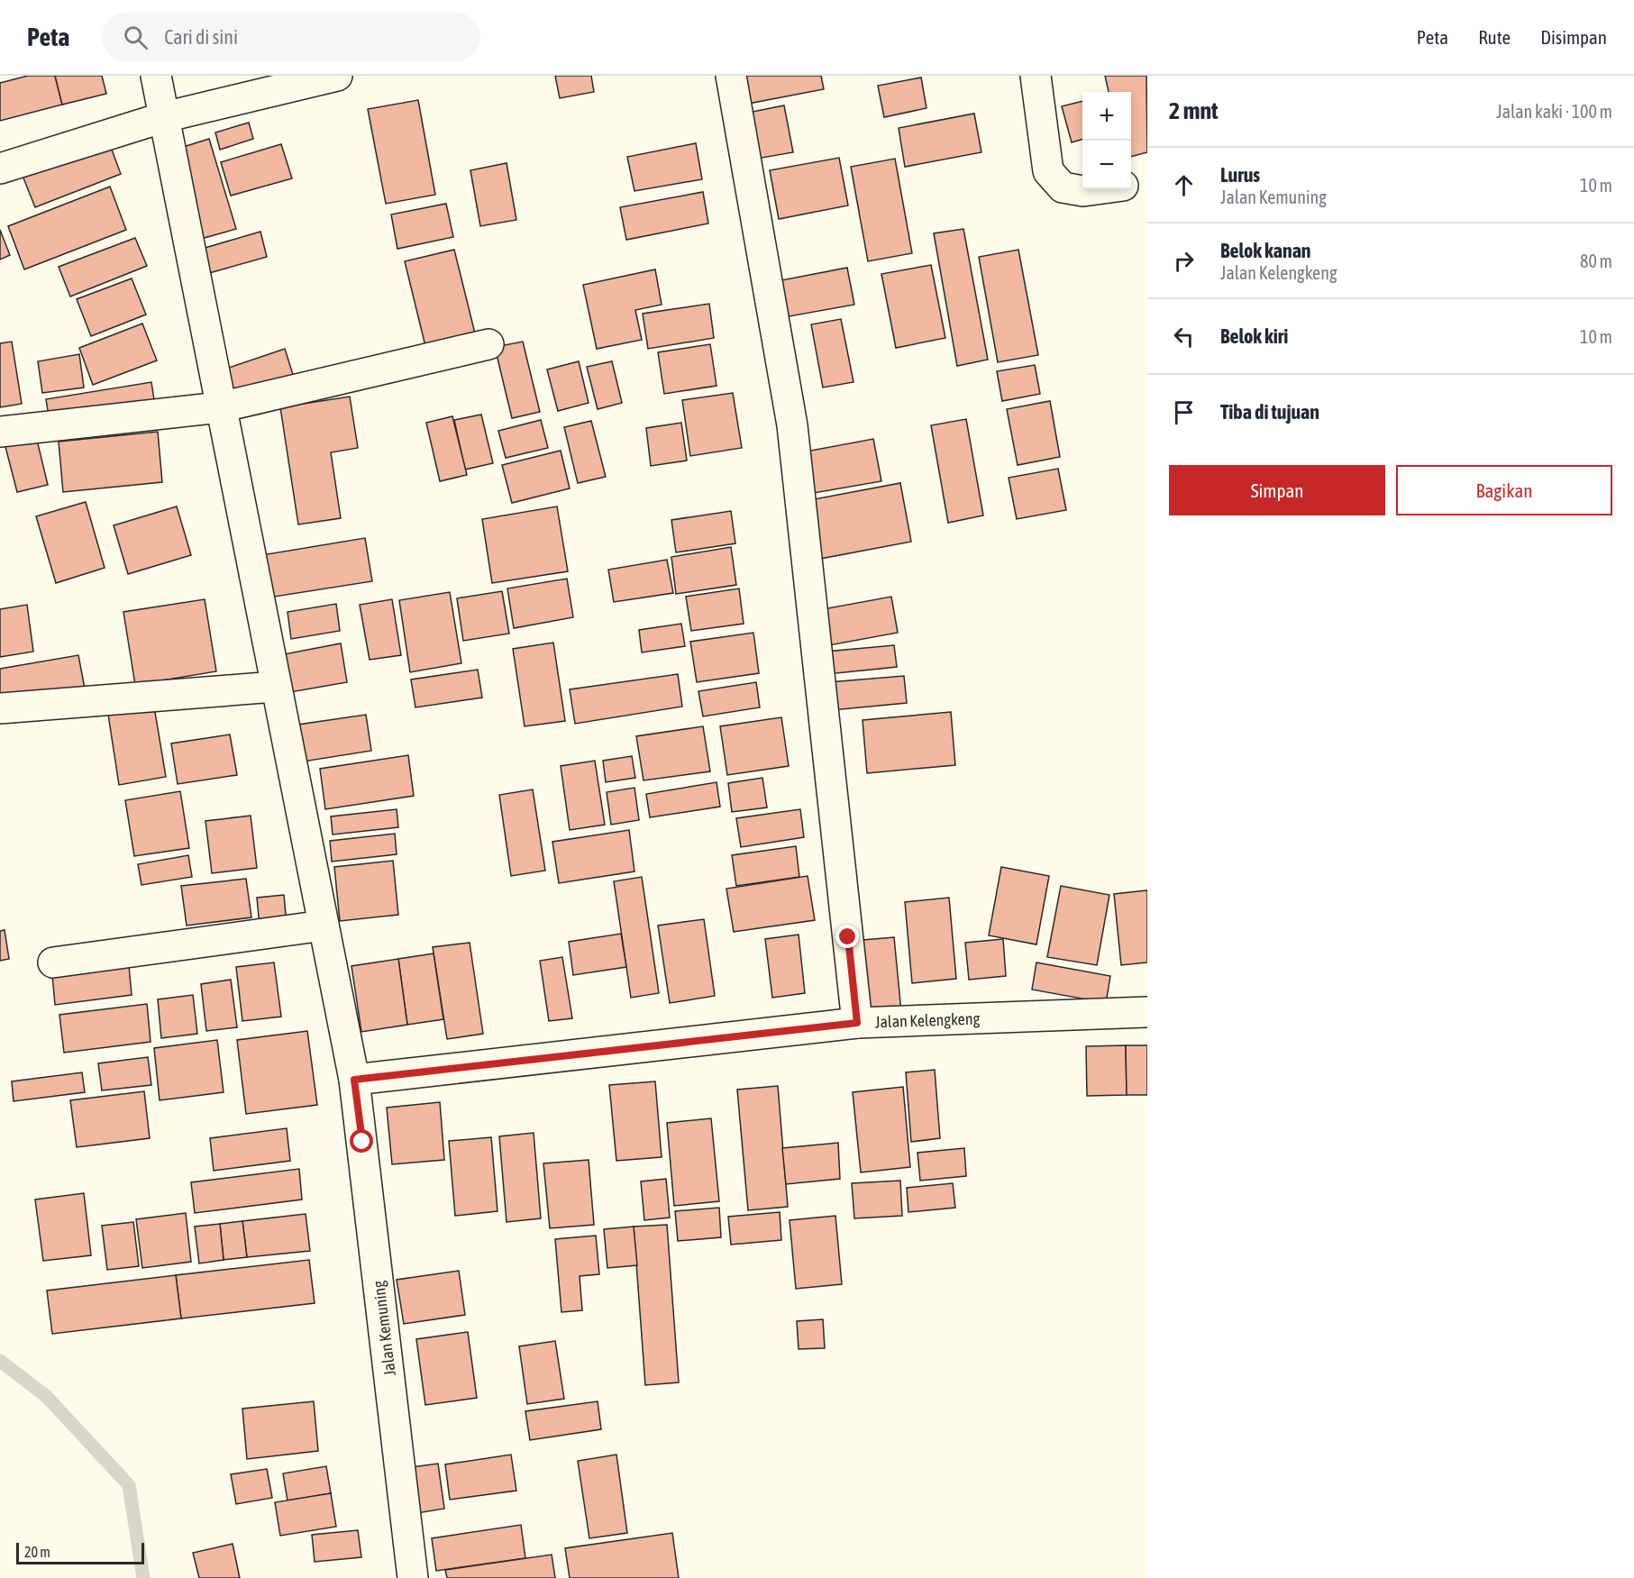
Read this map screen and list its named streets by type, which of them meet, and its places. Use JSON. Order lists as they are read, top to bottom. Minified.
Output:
{"streets":{"street":["Jalan Kelengkeng","Jalan Kemuning"]},"crossings":[["Jalan Kelengkeng","Jalan Kemuning"]],"scale_bar":"20 m","page":{"header":"Peta","search":"Cari di sini","nav":["Peta","Rute","Disimpan"],"heading":["2 mnt","Jalan kaki · 100 m"],"map_buttons":["+","−"],"list":[["Lurus","Jalan Kemuning","10 m"],["Belok kanan","Jalan Kelengkeng","80 m"],["Belok kiri","10 m"],"Tiba di tujuan"],"buttons":["Simpan","Bagikan"],"scale":"20 m"}}
